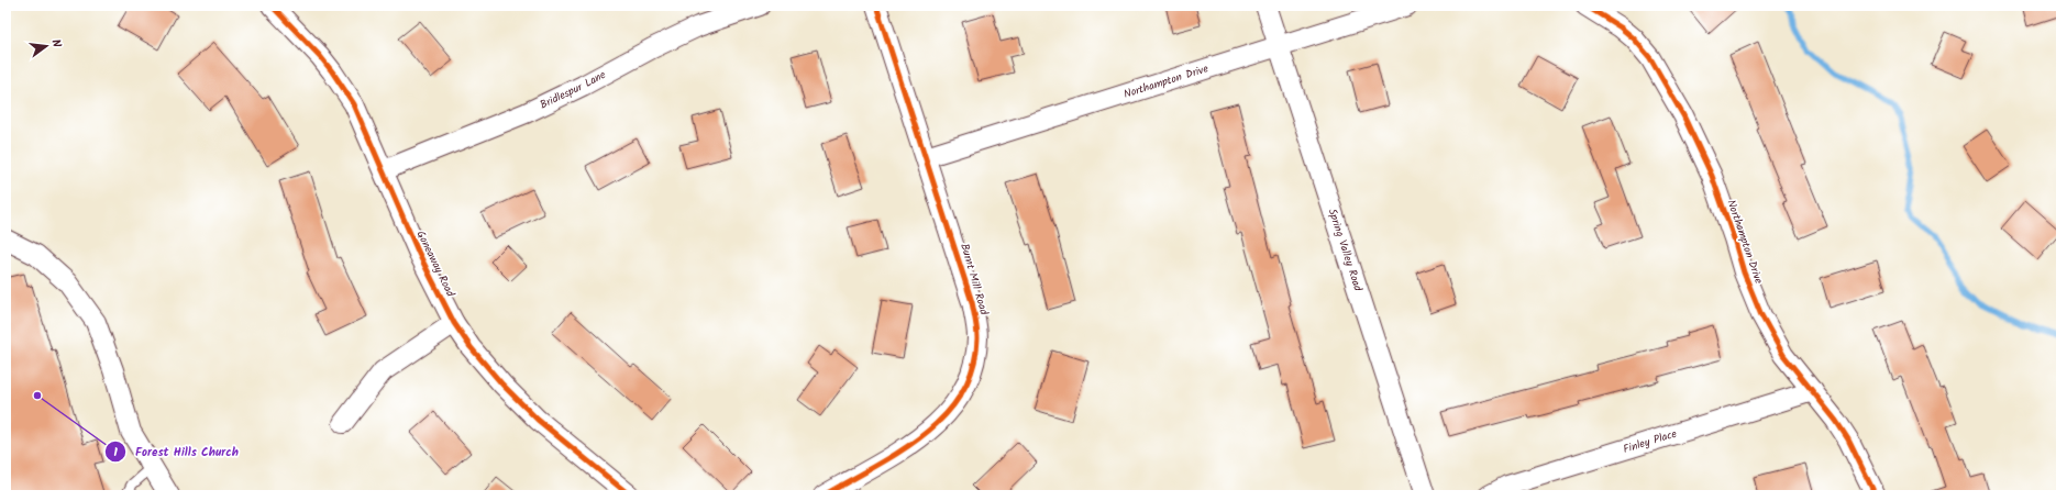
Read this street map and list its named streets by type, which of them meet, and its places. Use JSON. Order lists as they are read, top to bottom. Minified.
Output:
{"streets":{"street":["Northampton Drive","Bridlespur Lane","Spring Valley Road","Goneaway Road","Burnt Mill Road","Finley Place"]},"crossings":[["Northampton Drive","Spring Valley Road"],["Northampton Drive","Burnt Mill Road"],["Northampton Drive","Finley Place"],["Bridlespur Lane","Goneaway Road"]],"places":["Forest Hills Church"],"north":"right"}
